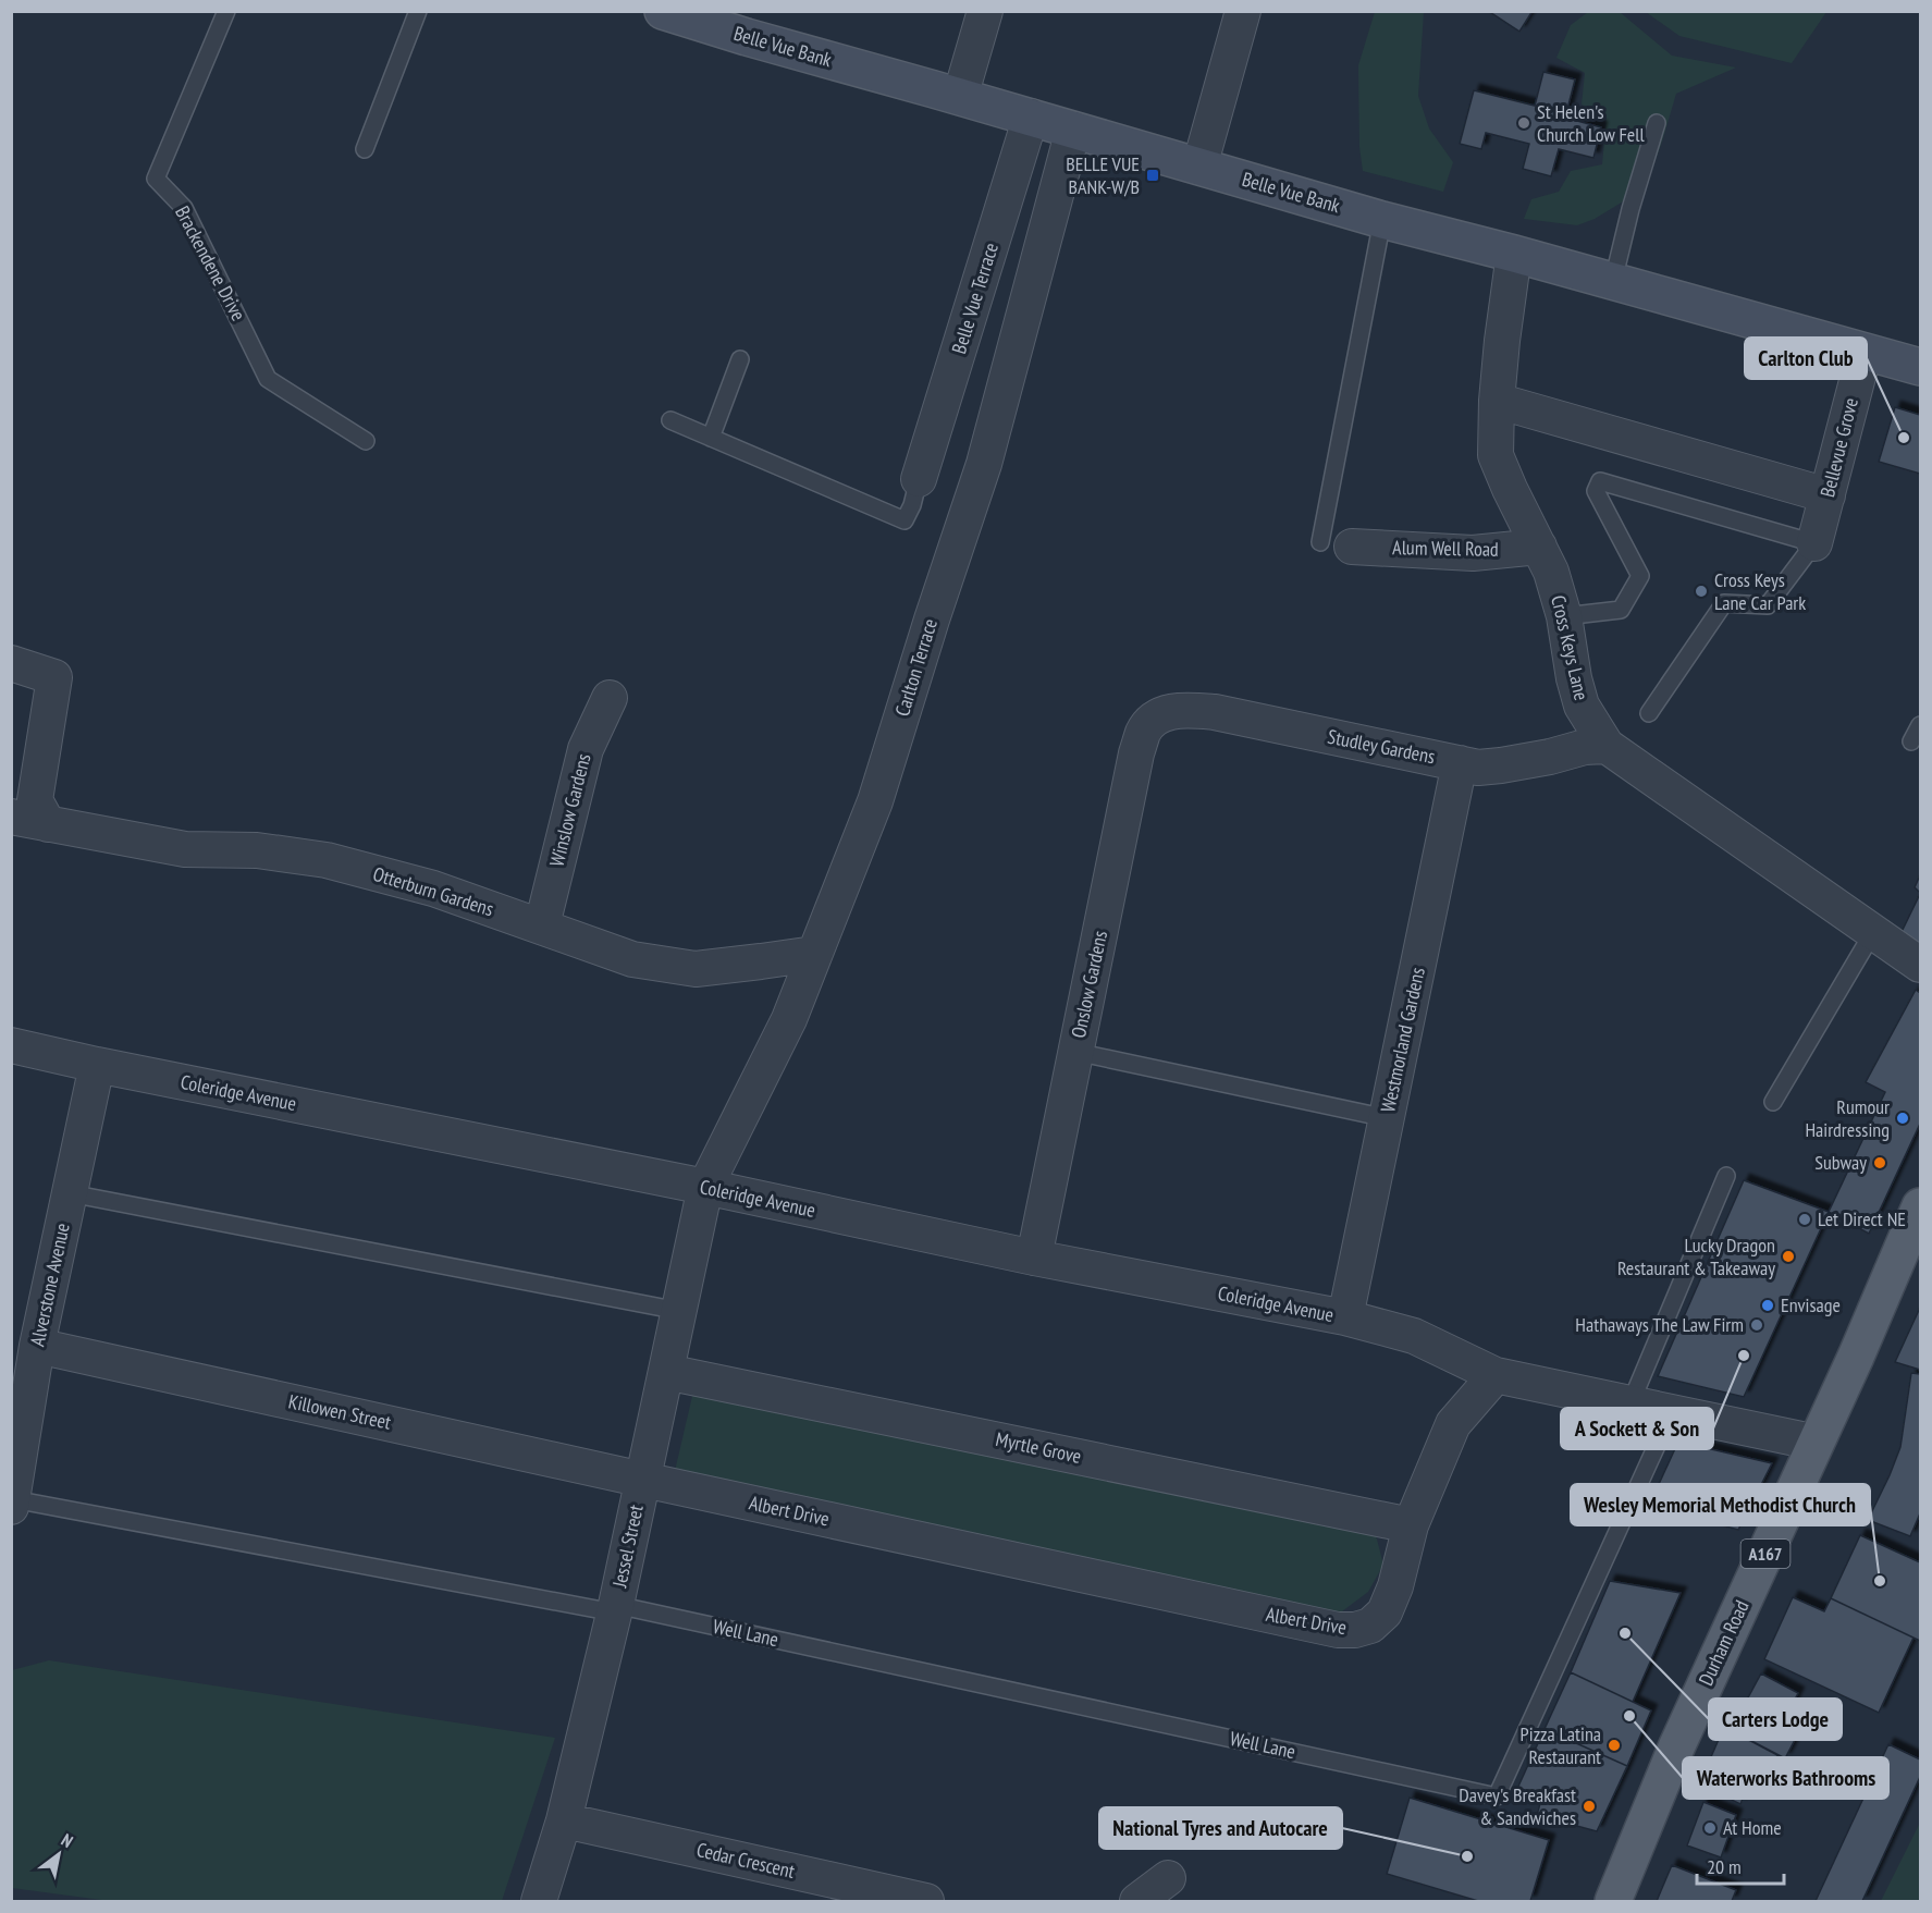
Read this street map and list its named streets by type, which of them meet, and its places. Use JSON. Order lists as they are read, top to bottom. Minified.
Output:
{"streets":{"main road":["A167","Durham Road"],"street":["Belle Vue Bank","Belle Vue Terrace","Bellevue Grove","Alum Well Road","Cross Keys Lane","Carlton Terrace","Studley Gardens","Winslow Gardens","Otterburn Gardens","Onslow Gardens","Westmorland Gardens","Coleridge Avenue","Alverstone Avenue","Killowen Street","Myrtle Grove","Albert Drive","Jessel Street","Cedar Crescent"],"lane":["Brackendene Drive","Well Lane"]},"crossings":[["Belle Vue Bank","Belle Vue Terrace"],["Belle Vue Bank","Bellevue Grove"],["Belle Vue Bank","Cross Keys Lane"],["Belle Vue Bank","Carlton Terrace"],["Alum Well Road","Cross Keys Lane"],["Cross Keys Lane","Studley Gardens"],["Carlton Terrace","Otterburn Gardens"],["Carlton Terrace","Coleridge Avenue"],["Carlton Terrace","Jessel Street"],["Studley Gardens","Onslow Gardens"],["Studley Gardens","Westmorland Gardens"],["Winslow Gardens","Otterburn Gardens"],["Onslow Gardens","Coleridge Avenue"],["Westmorland Gardens","Coleridge Avenue"],["Coleridge Avenue","Alverstone Avenue"],["Coleridge Avenue","Albert Drive"],["Coleridge Avenue","Jessel Street"],["Alverstone Avenue","Killowen Street"],["Killowen Street","Albert Drive"],["Killowen Street","Jessel Street"],["Myrtle Grove","Albert Drive"],["Myrtle Grove","Jessel Street"],["Albert Drive","Jessel Street"],["Jessel Street","Well Lane"],["Jessel Street","Cedar Crescent"]],"places":{"other":["St Helen's Church Low Fell","Carlton Club","Cross Keys Lane Car Park","Rumour Hairdressing","Subway","Let Direct NE","Lucky Dragon Restaurant & Takeaway","Envisage","Hathaways The Law Firm","A Sockett & Son","Wesley Memorial Methodist Church","Carters Lodge","Waterworks Bathrooms","Pizza Latina Restaurant","Davey's Breakfast & Sandwiches","At Home","National Tyres and Autocare"],"transit":["BELLE VUE BANK-W/B"]},"scale_bar":"20 m","north":"top right"}
